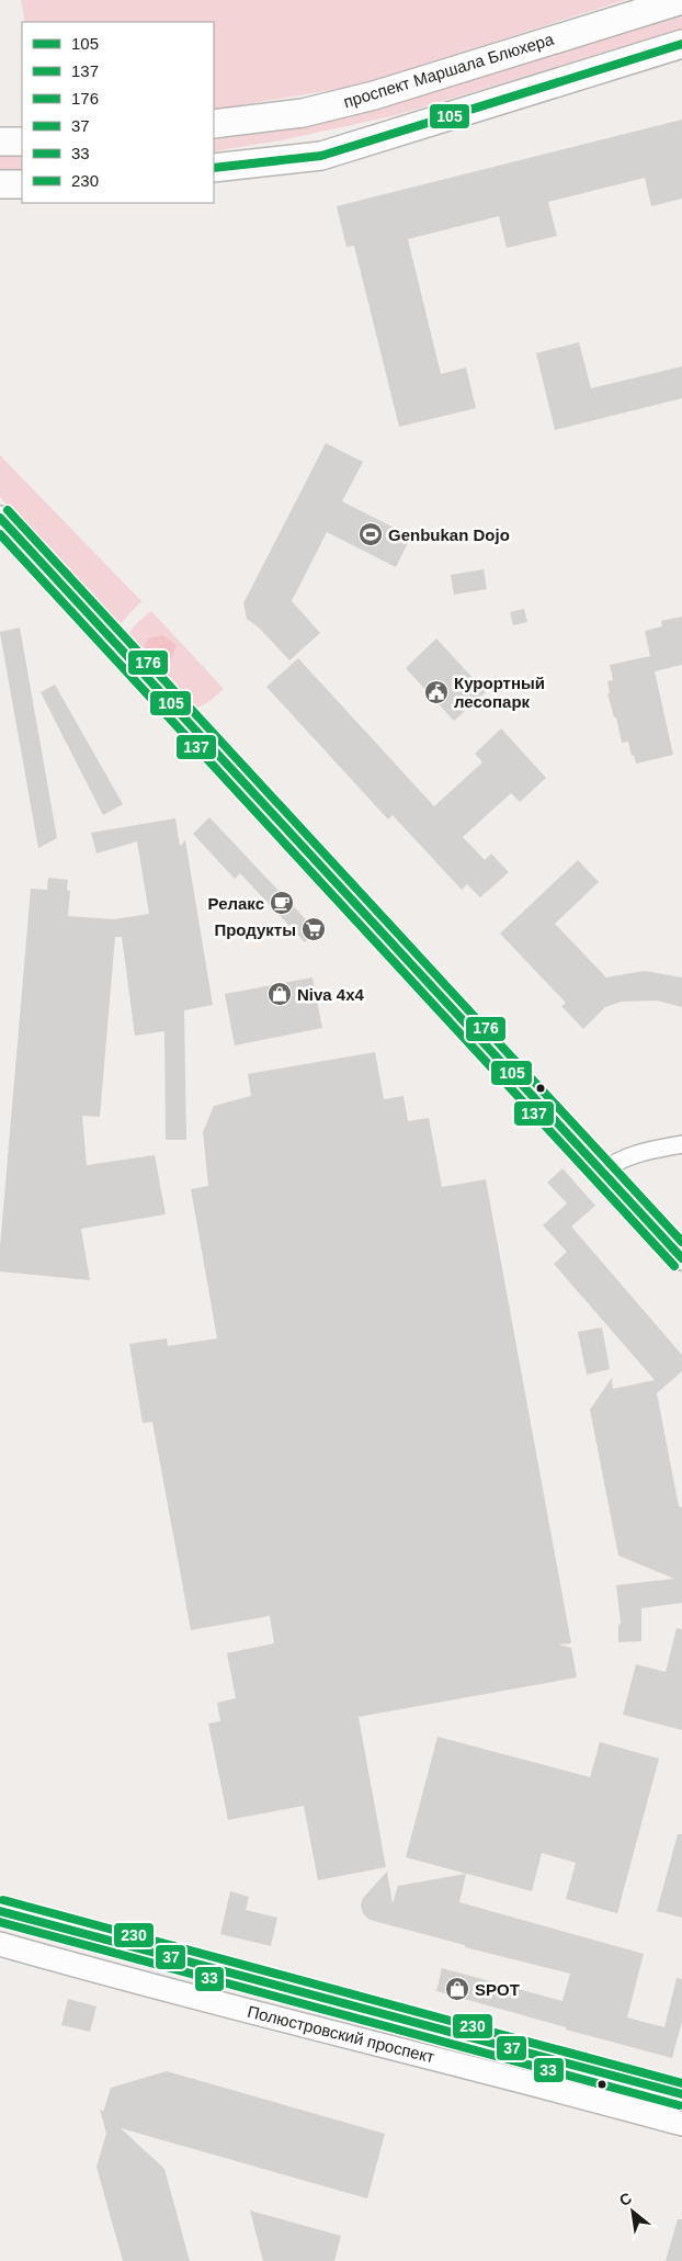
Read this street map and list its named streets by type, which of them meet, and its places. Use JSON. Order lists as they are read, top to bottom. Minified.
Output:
{"streets":{"main road":["проспект Маршала Блюхера","Полюстровский проспект"]},"places":{"sports":["Genbukan Dojo"],"public building":["Курортный лесопарк"],"cafe":["Релакс"],"supermarket":["Продукты"],"shop":["Niva 4x4","SPOT"]},"lines":["transit line 105","transit line 176","transit line 137","transit line 230","transit line 37","transit line 33"],"legend":["105","137","176","37","33","230"],"north":"top left"}
